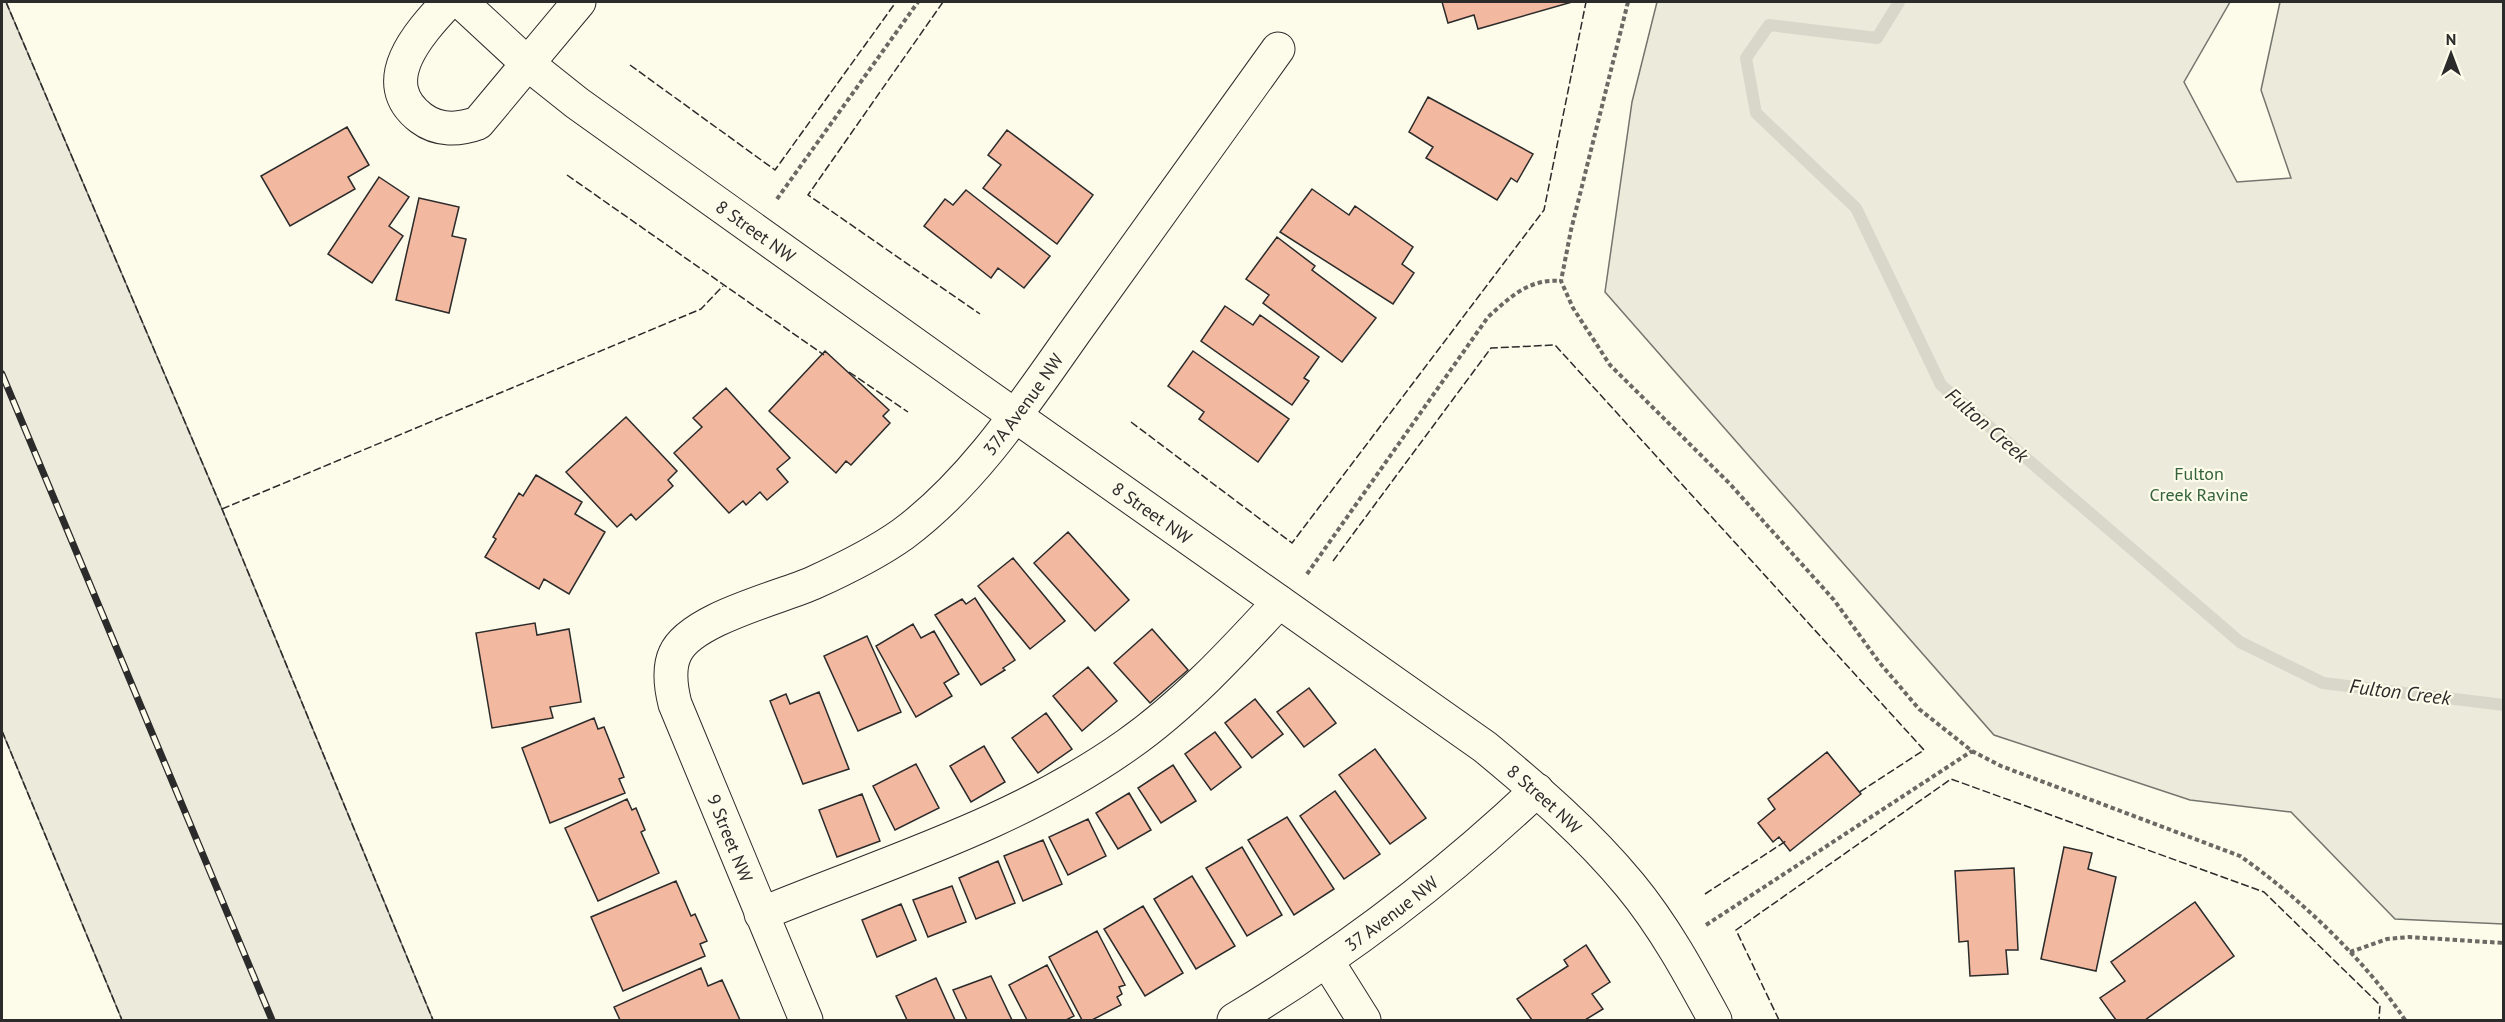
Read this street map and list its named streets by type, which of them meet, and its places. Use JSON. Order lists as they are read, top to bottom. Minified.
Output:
{"streets":{"street":["8 Street NW","37A Avenue NW","9 Street NW","37 Avenue NW"]},"crossings":[["8 Street NW","37A Avenue NW"],["8 Street NW","37 Avenue NW"],["37A Avenue NW","9 Street NW"]],"water":["Fulton Creek"],"parks":["Fulton Creek Ravine"],"north":"top"}
